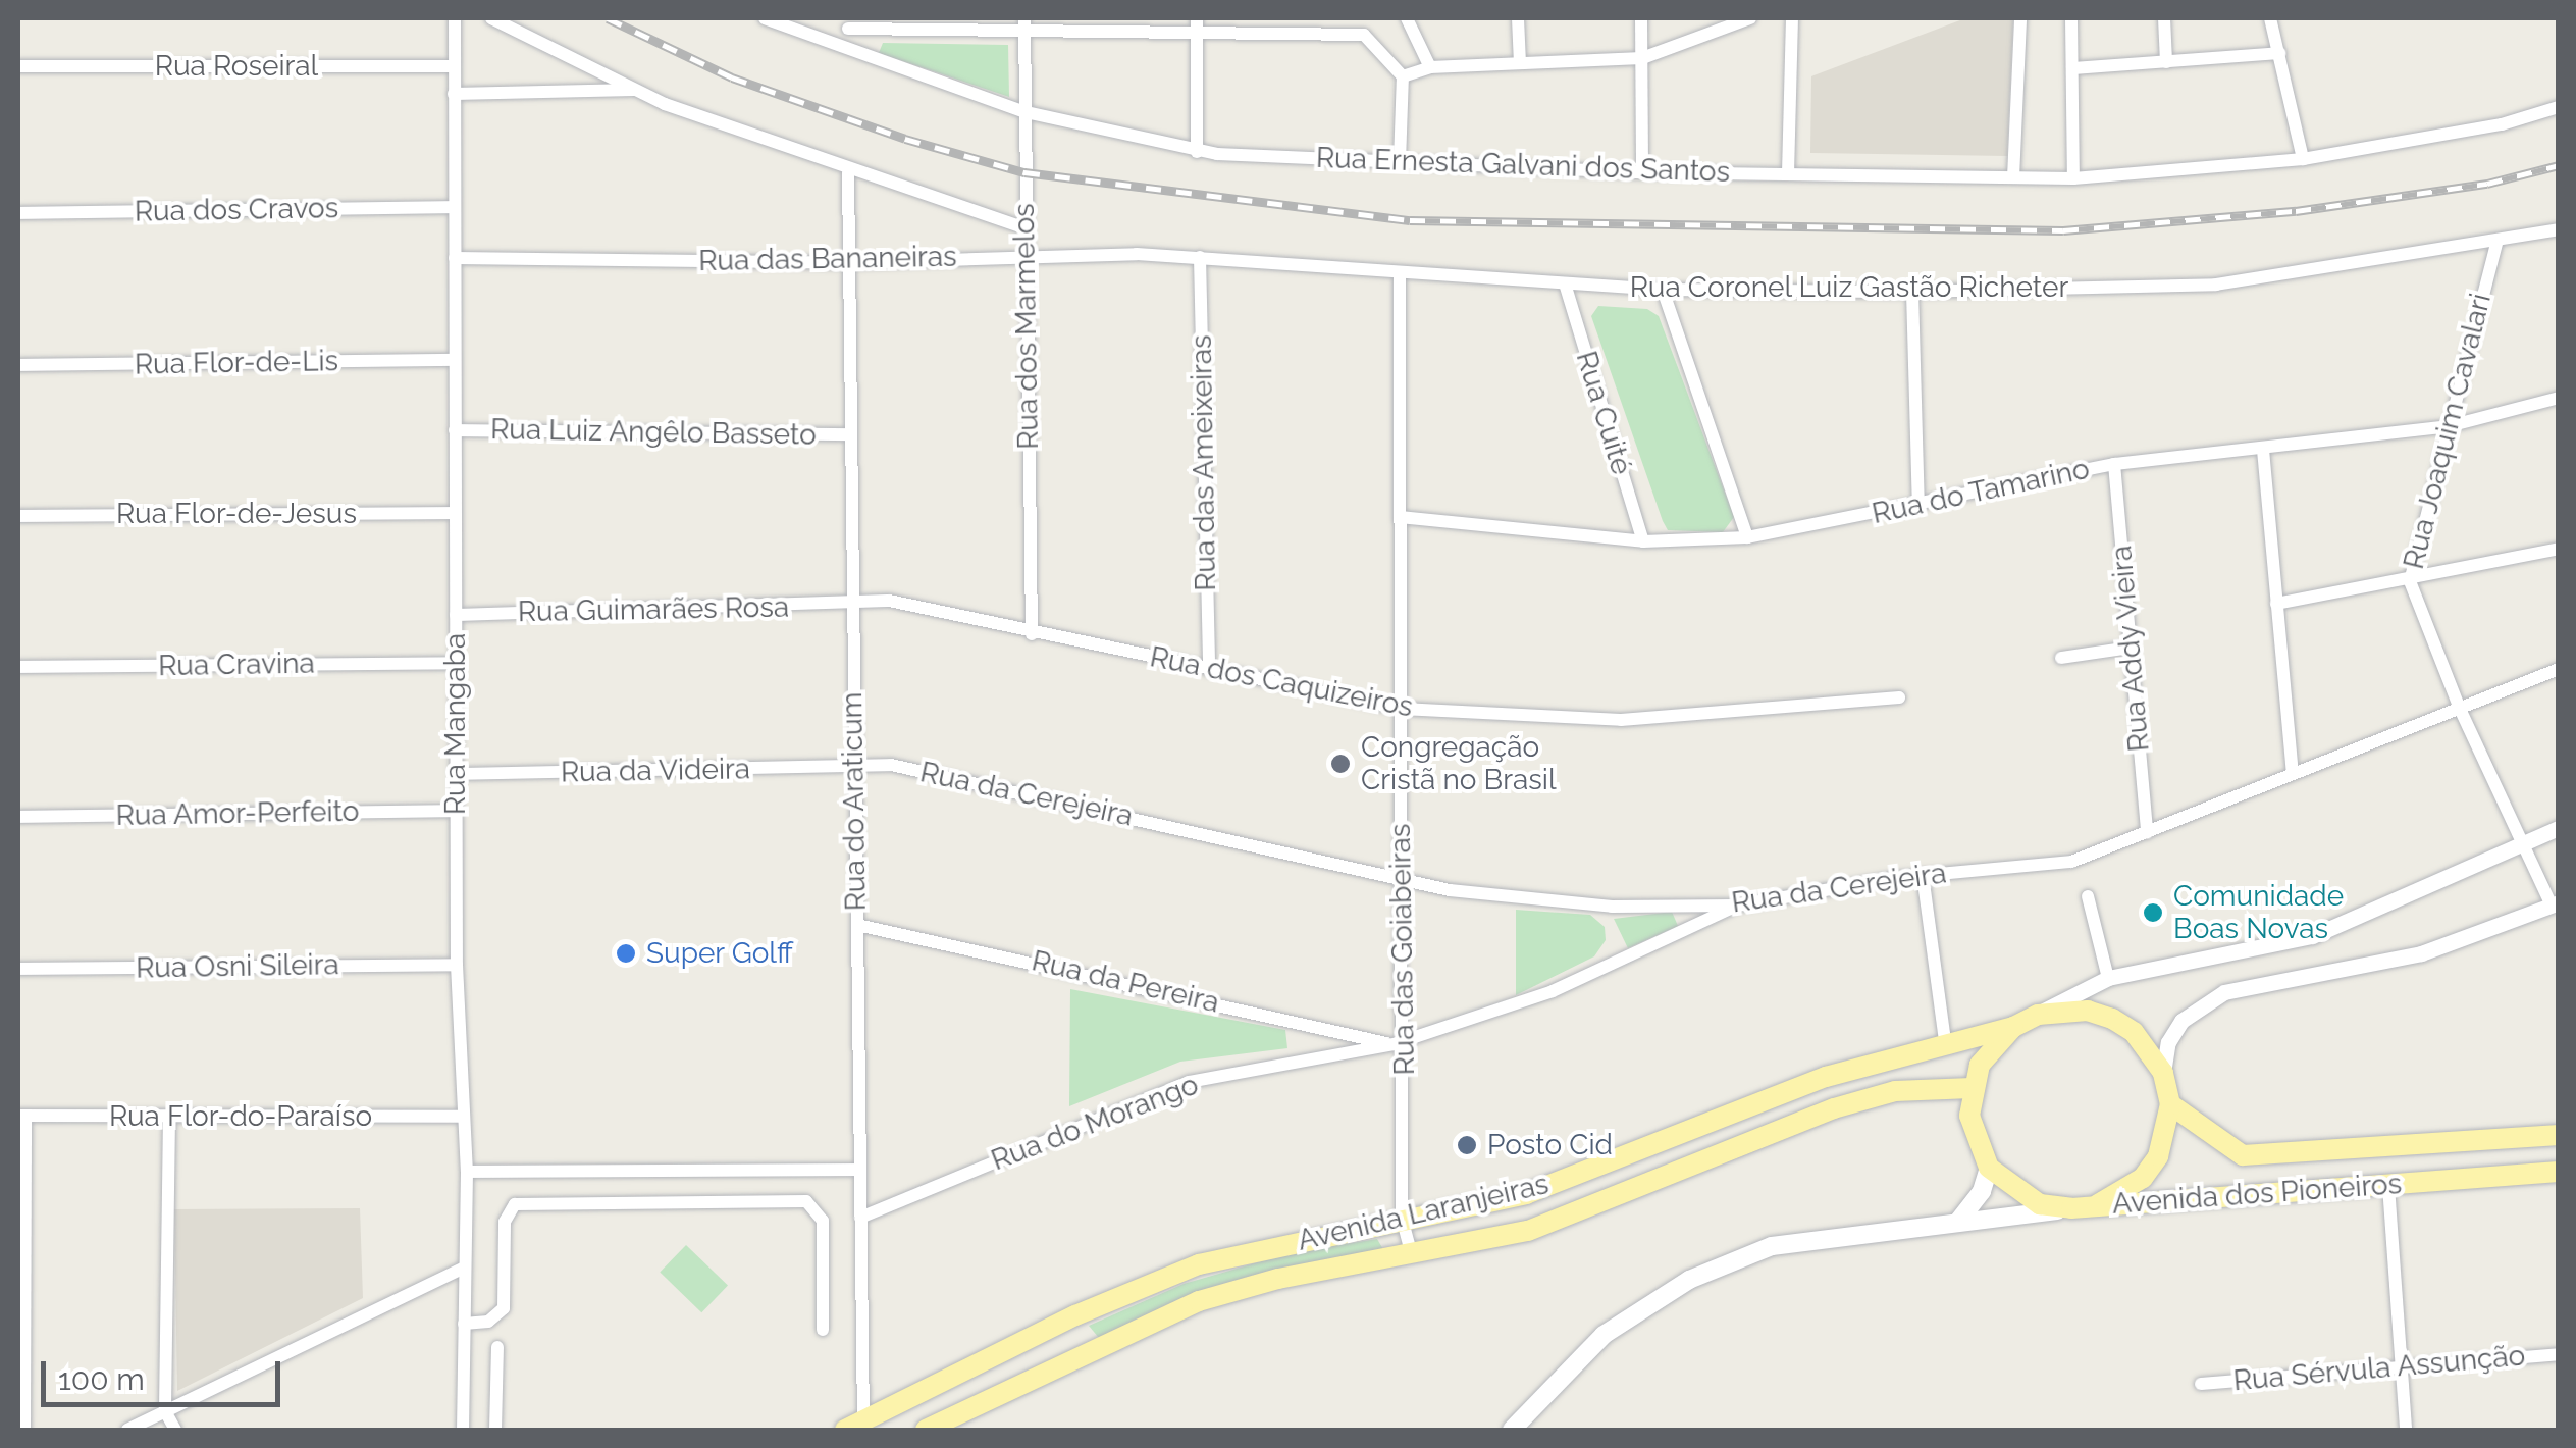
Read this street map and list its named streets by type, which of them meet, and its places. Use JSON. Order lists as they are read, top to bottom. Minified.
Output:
{"streets":{"main road":["Avenida dos Pioneiros","Avenida Laranjeiras"],"street":["Rua Roseiral","Rua Ernesta Galvani dos Santos","Rua dos Cravos","Rua das Bananeiras","Rua Coronel Luiz Gastão Richeter","Rua dos Marmelos","Rua Flor-de-Lis","Rua Cuité","Rua Joaquim Cavalari","Rua Luiz Angêlo Basseto","Rua das Ameixeiras","Rua do Tamarino","Rua Flor-de-Jesus","Rua Guimarães Rosa","Rua Addy Vieira","Rua Cravina","Rua dos Caquizeiros","Rua Mangaba","Rua da Videira","Rua da Cerejeira","Rua do Araticum","Rua Amor-Perfeito","Rua das Goiabeiras","Rua Osni Sileira","Rua da Pereira","Rua Flor-do-Paraíso","Rua do Morango","Rua Sérvula Assunção"]},"crossings":[["Rua Roseiral","Rua Mangaba"],["Rua Ernesta Galvani dos Santos","Rua dos Marmelos"],["Rua dos Cravos","Rua Mangaba"],["Rua das Bananeiras","Rua Coronel Luiz Gastão Richeter"],["Rua das Bananeiras","Rua dos Marmelos"],["Rua das Bananeiras","Rua das Ameixeiras"],["Rua das Bananeiras","Rua Mangaba"],["Rua das Bananeiras","Rua do Araticum"],["Rua Coronel Luiz Gastão Richeter","Rua Cuité"],["Rua Coronel Luiz Gastão Richeter","Rua Joaquim Cavalari"],["Rua Coronel Luiz Gastão Richeter","Rua das Ameixeiras"],["Rua Coronel Luiz Gastão Richeter","Rua das Goiabeiras"],["Rua dos Marmelos","Rua dos Caquizeiros"],["Rua Flor-de-Lis","Rua Mangaba"],["Rua Cuité","Rua do Tamarino"],["Rua Joaquim Cavalari","Rua do Tamarino"],["Rua Joaquim Cavalari","Rua da Cerejeira"],["Rua Luiz Angêlo Basseto","Rua Mangaba"],["Rua Luiz Angêlo Basseto","Rua do Araticum"],["Rua das Ameixeiras","Rua dos Caquizeiros"],["Rua do Tamarino","Rua Addy Vieira"],["Rua do Tamarino","Rua das Goiabeiras"],["Rua Flor-de-Jesus","Rua Mangaba"],["Rua Guimarães Rosa","Rua dos Caquizeiros"],["Rua Guimarães Rosa","Rua Mangaba"],["Rua Guimarães Rosa","Rua do Araticum"],["Rua Addy Vieira","Rua da Cerejeira"],["Rua Cravina","Rua Mangaba"],["Rua dos Caquizeiros","Rua do Araticum"],["Rua dos Caquizeiros","Rua das Goiabeiras"],["Rua Mangaba","Rua da Videira"],["Rua Mangaba","Rua Amor-Perfeito"],["Rua Mangaba","Rua Osni Sileira"],["Rua Mangaba","Rua Flor-do-Paraíso"],["Rua da Videira","Rua da Cerejeira"],["Rua da Videira","Rua do Araticum"],["Rua da Cerejeira","Rua do Araticum"],["Rua da Cerejeira","Rua das Goiabeiras"],["Rua da Cerejeira","Rua do Morango"],["Rua do Araticum","Rua da Pereira"],["Rua do Araticum","Rua do Morango"],["Rua do Araticum","Avenida Laranjeiras"],["Rua das Goiabeiras","Rua da Pereira"],["Rua das Goiabeiras","Rua do Morango"],["Rua das Goiabeiras","Avenida Laranjeiras"],["Rua da Pereira","Rua do Morango"],["Avenida dos Pioneiros","Avenida Laranjeiras"]],"places":["Congregação Cristã no Brasil","Comunidade Boas Novas","Super Golff","Posto Cid"],"scale_bar":"100 m"}
